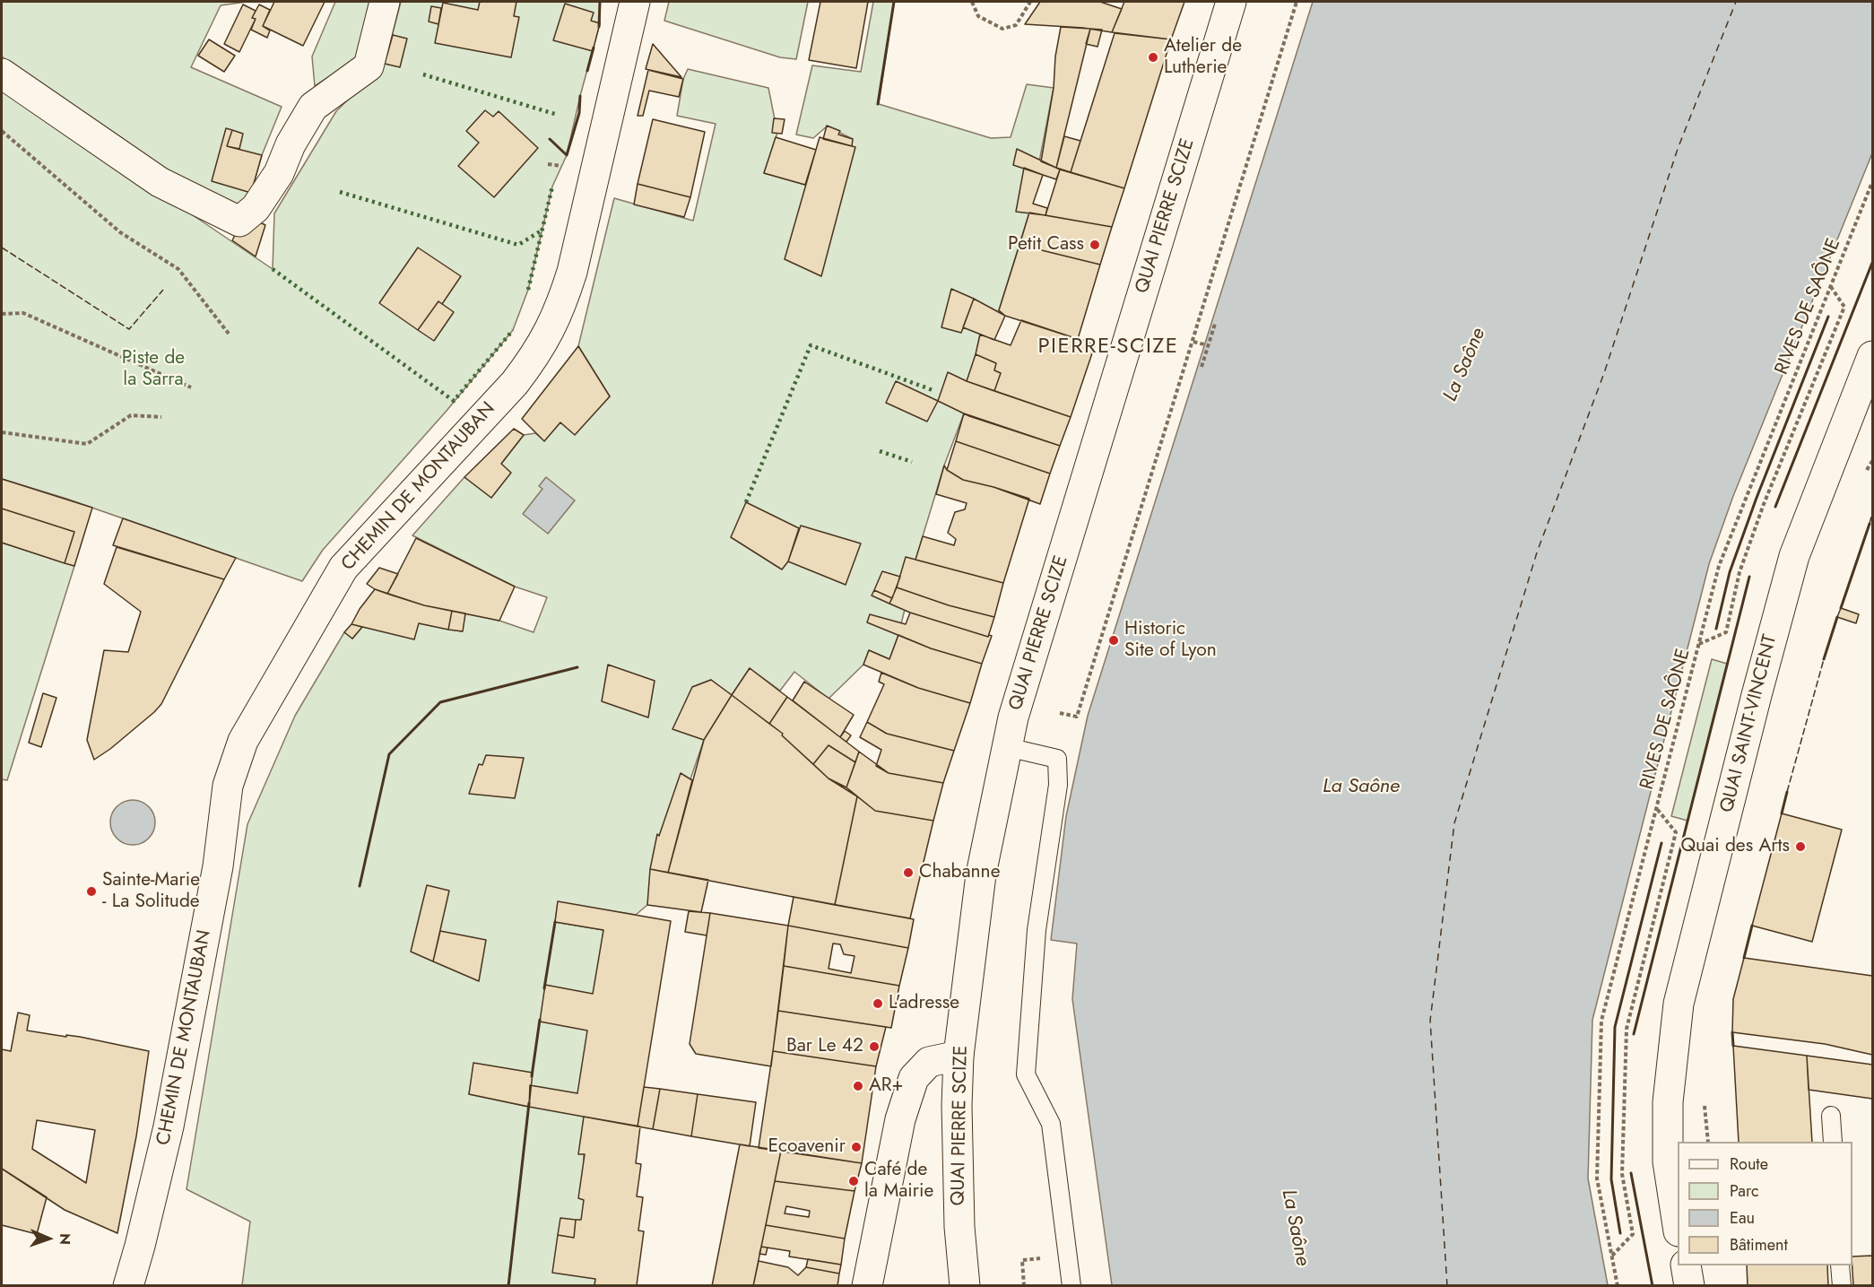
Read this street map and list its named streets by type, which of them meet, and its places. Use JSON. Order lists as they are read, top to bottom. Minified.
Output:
{"streets":{"main road":["QUAI PIERRE SCIZE","CHEMIN DE MONTAUBAN","QUAI SAINT-VINCENT"],"path":["RIVES DE SAÔNE"]},"districts":["PIERRE-SCIZE"],"water":["La Saône"],"parks":["Piste de la Sarra"],"places":["Atelier de Lutherie","Petit Cass","Historic Site of Lyon","Quai des Arts","Chabanne","Sainte-Marie - La Solitude","L'adresse","Bar Le 42","AR+","Ecoavenir","Café de la Mairie"],"legend":["Route","Parc","Eau","Bâtiment"],"north":"right"}
